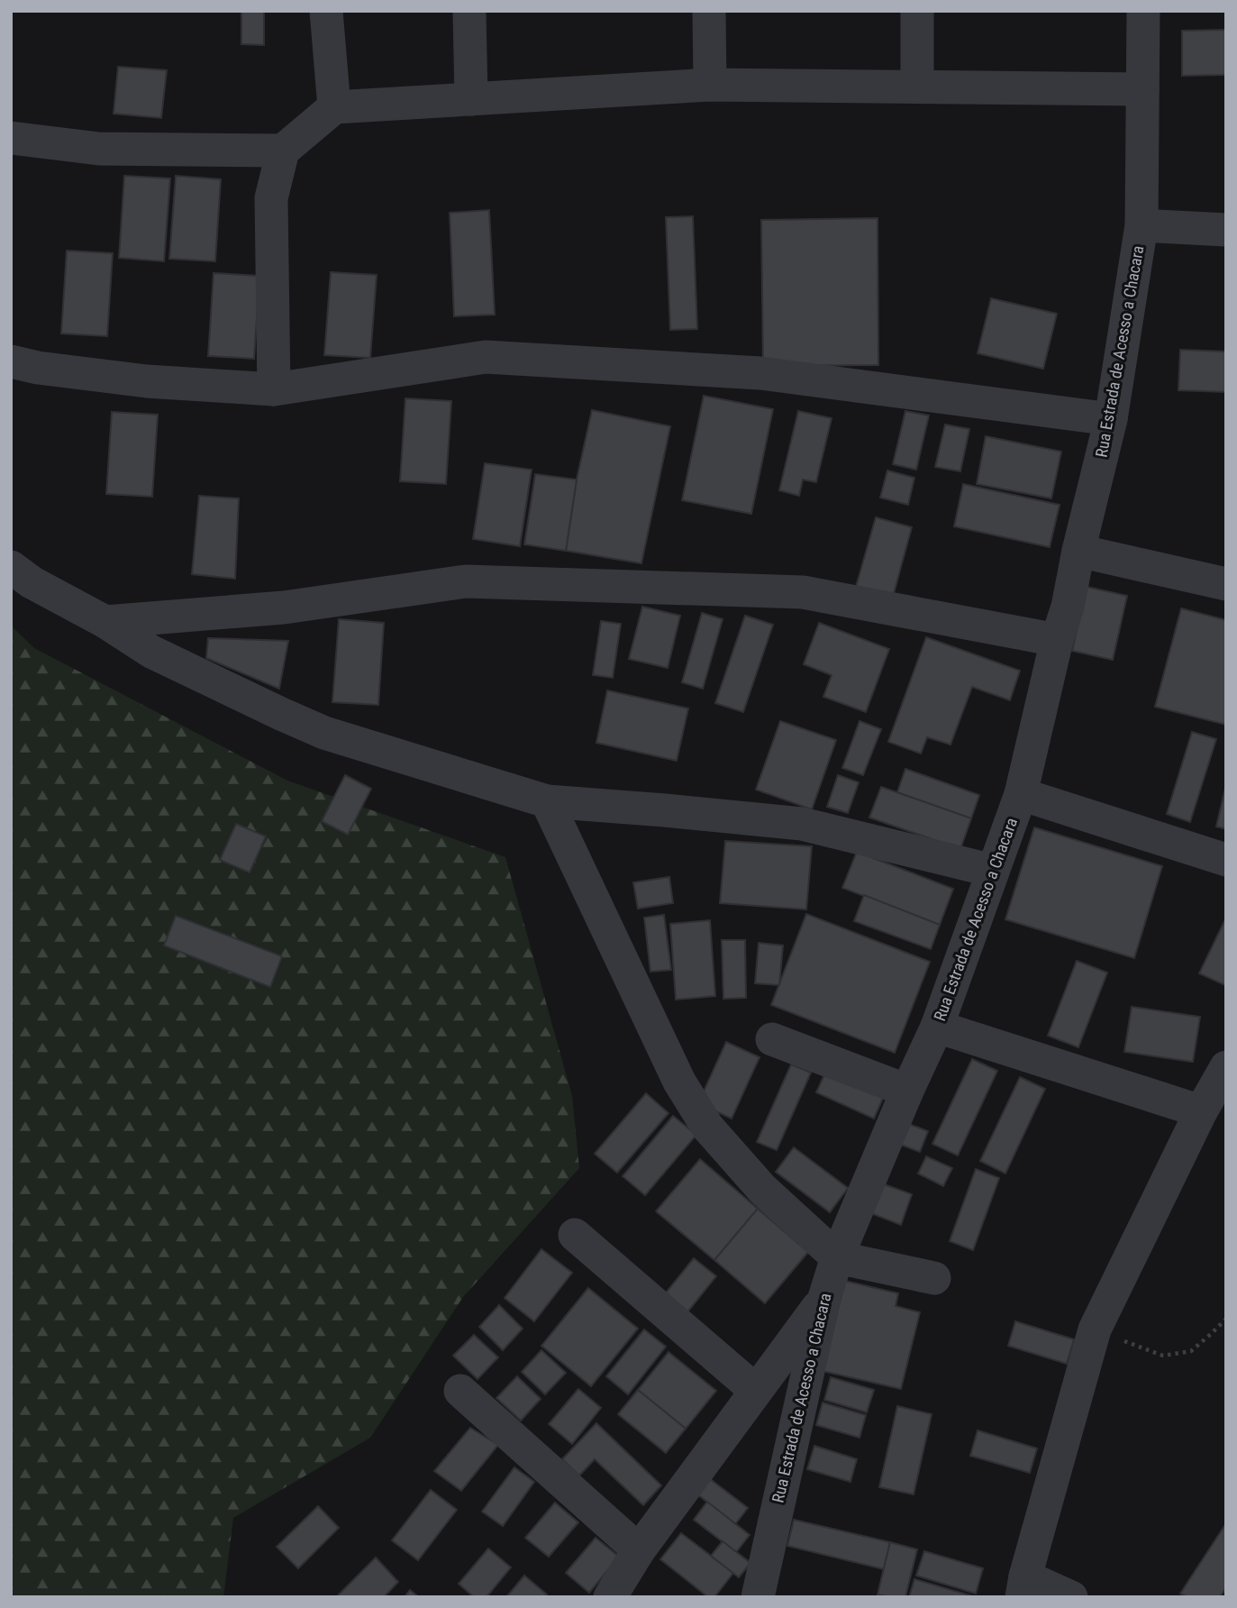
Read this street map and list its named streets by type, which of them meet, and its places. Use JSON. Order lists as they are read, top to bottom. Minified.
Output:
{"streets":{"street":["Rua Estrada de Acesso a Chacara"]}}
